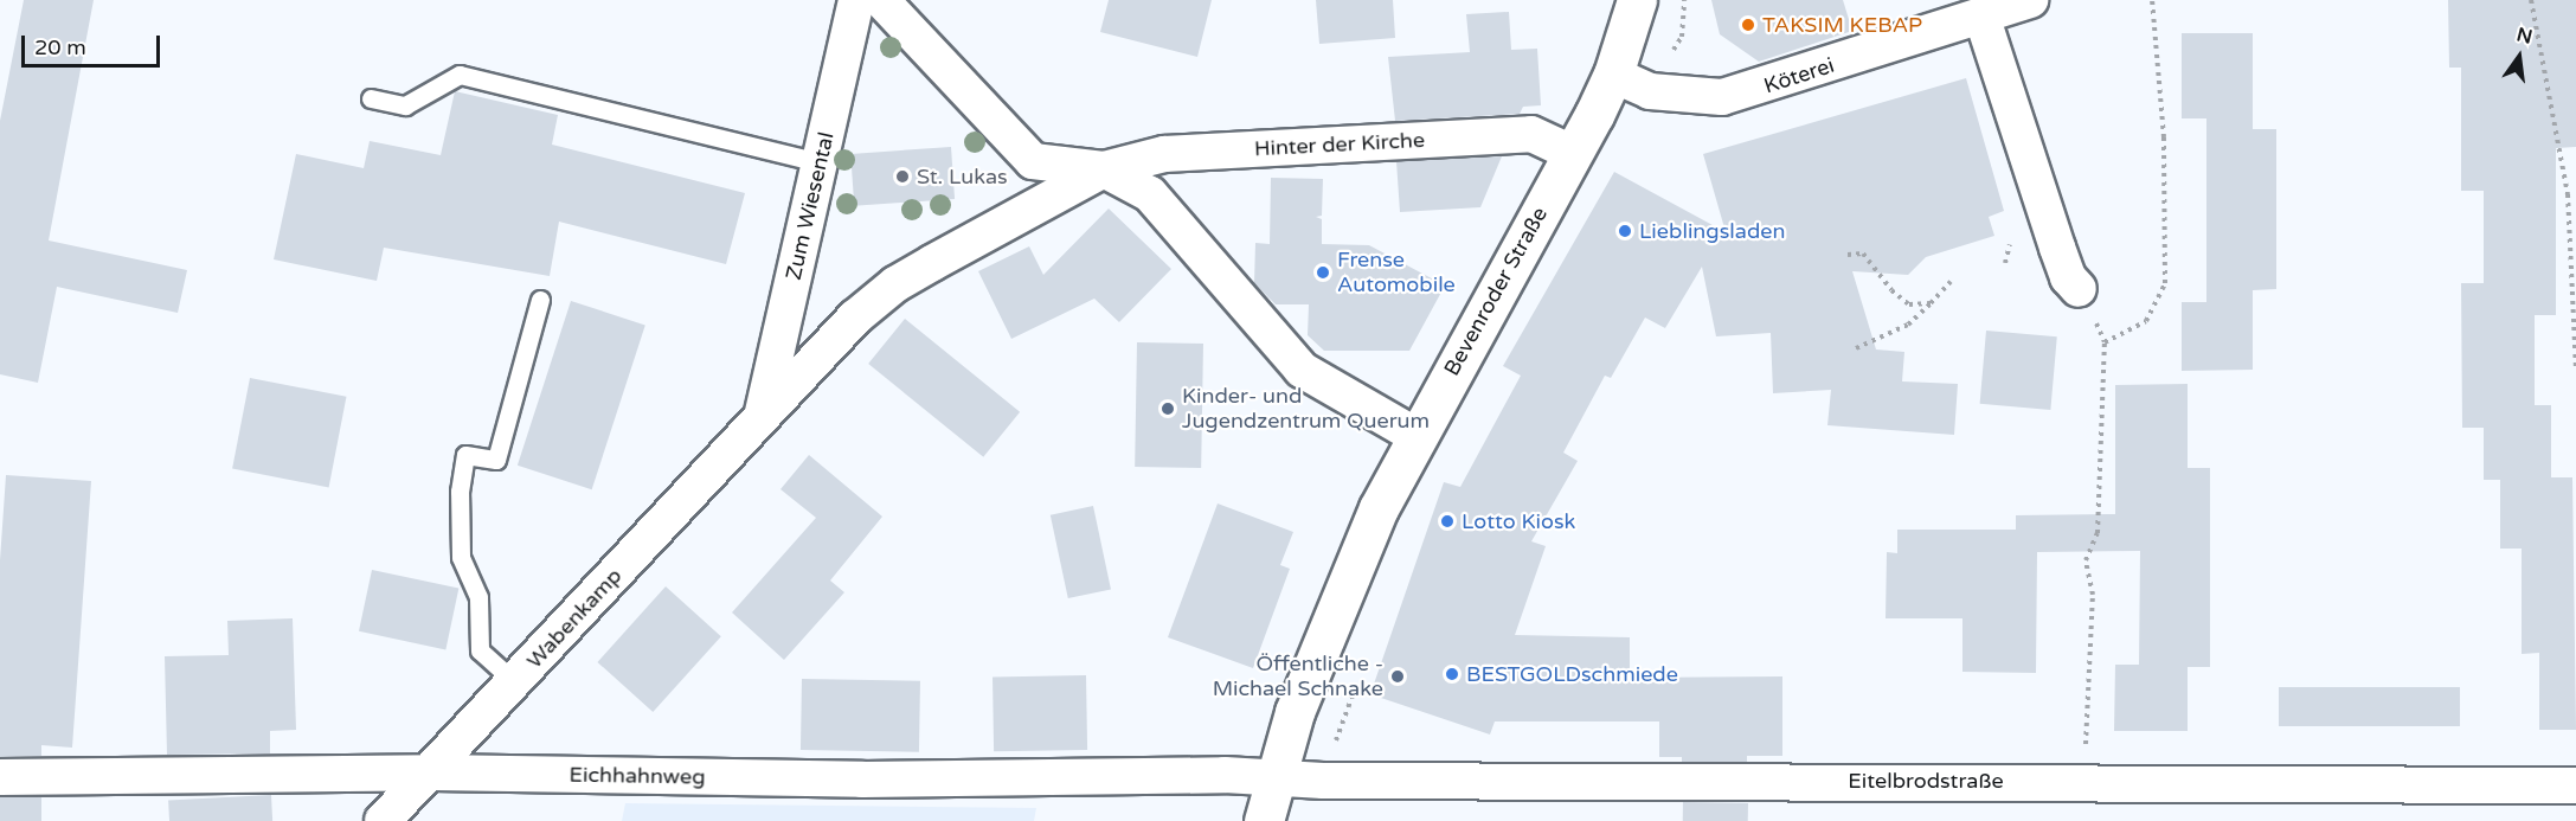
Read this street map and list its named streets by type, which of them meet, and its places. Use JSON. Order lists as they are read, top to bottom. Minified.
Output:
{"streets":{"main road":["Bevenroder Straße"],"street":["Köterei","Hinter der Kirche","Zum Wiesental","Wabenkamp","Eichhahnweg","Eitelbrodstraße"]},"crossings":[["Köterei","Bevenroder Straße"],["Hinter der Kirche","Zum Wiesental"],["Hinter der Kirche","Bevenroder Straße"],["Hinter der Kirche","Wabenkamp"],["Zum Wiesental","Wabenkamp"],["Bevenroder Straße","Eichhahnweg"],["Bevenroder Straße","Eitelbrodstraße"],["Wabenkamp","Eichhahnweg"],["Eichhahnweg","Eitelbrodstraße"]],"places":["TAKSIM KEBAP","St. Lukas","Lieblingsladen","Frense Automobile","Kinder- und Jugendzentrum Querum","Lotto Kiosk","BESTGOLDschmiede","Öffentliche - Michael Schnake"],"scale_bar":"20 m","north":"top"}
